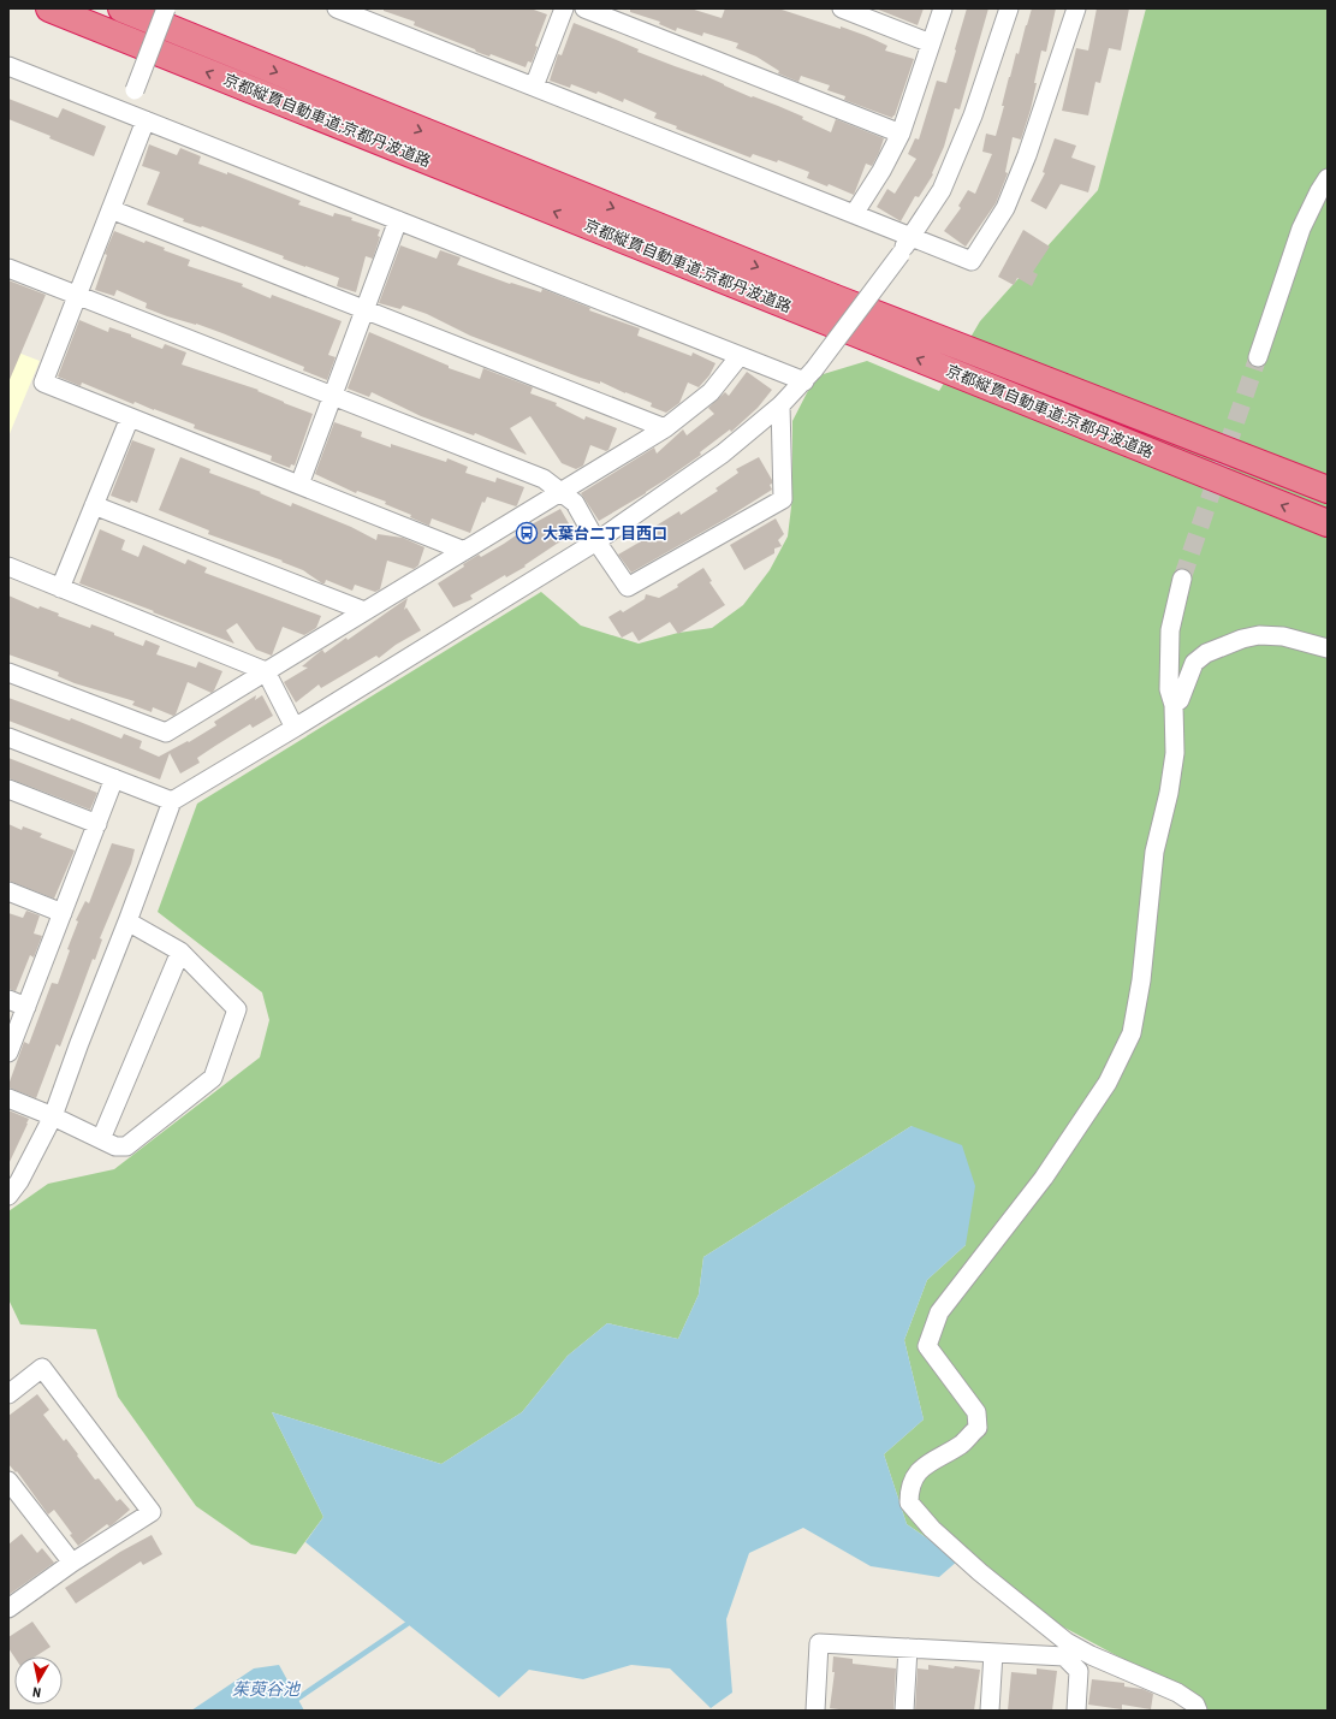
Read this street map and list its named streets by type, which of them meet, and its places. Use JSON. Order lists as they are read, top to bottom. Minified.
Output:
{"streets":{"highway":["京都縦貫自動車道;京都丹波道路"]},"water":["茱萸谷池"],"places":{"bus stop":["大葉台二丁目西口"]},"north":"bottom"}
